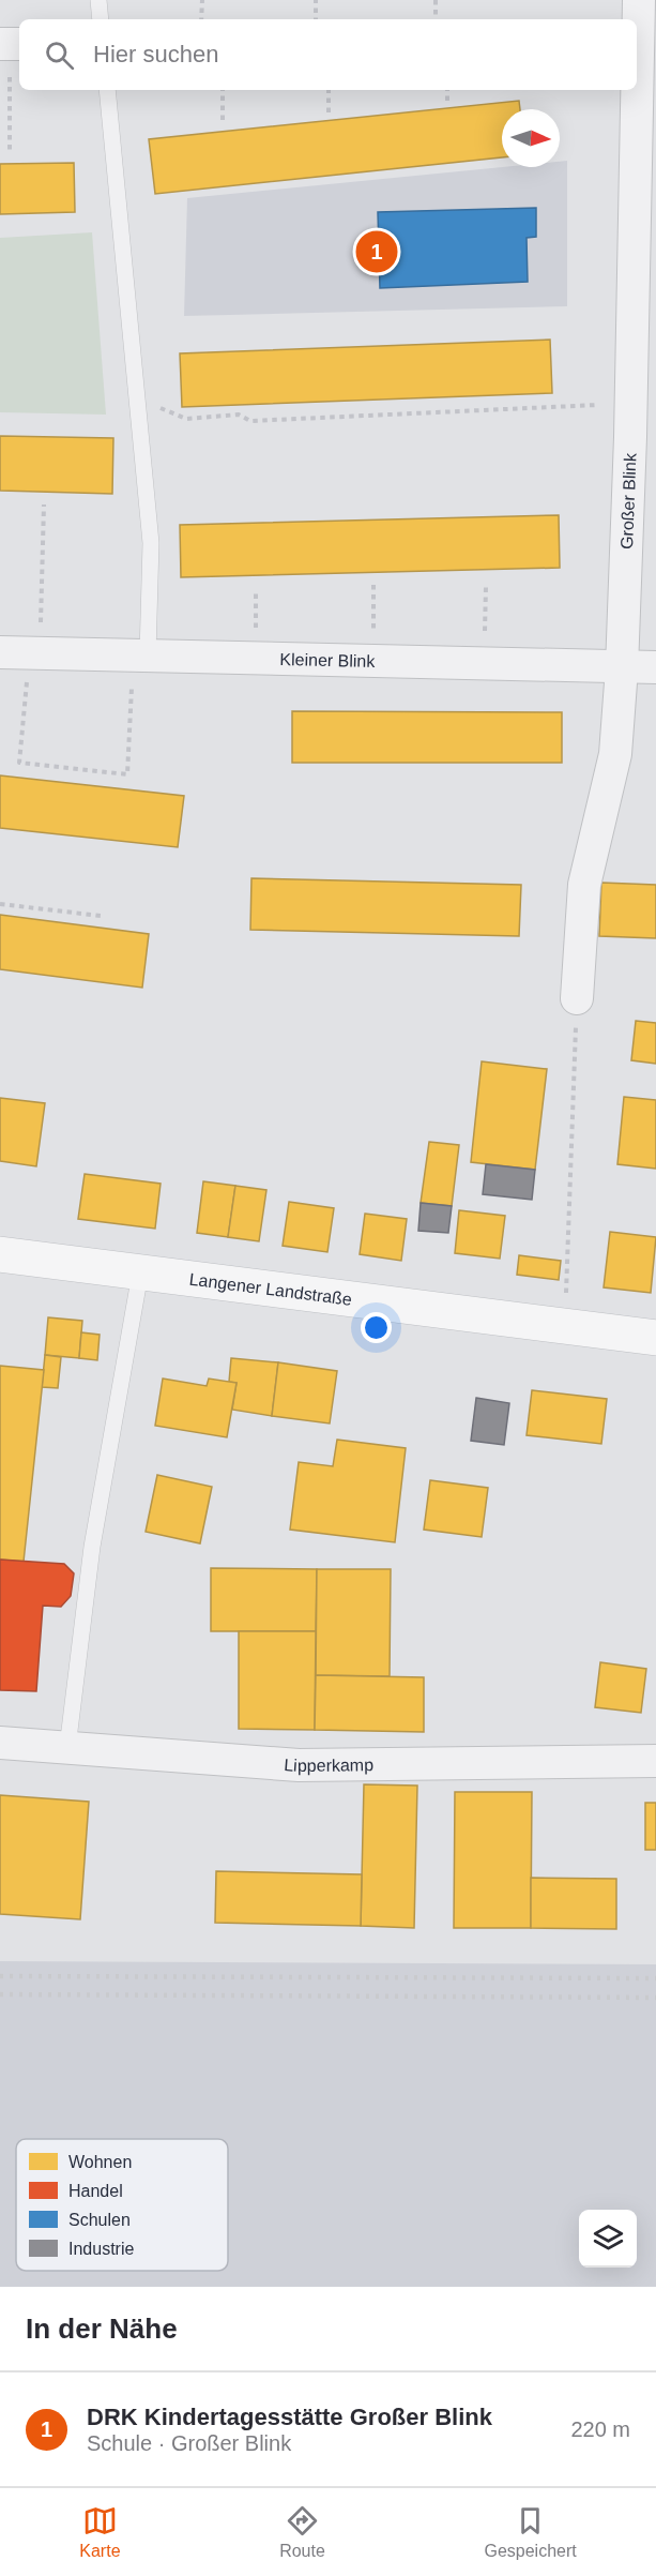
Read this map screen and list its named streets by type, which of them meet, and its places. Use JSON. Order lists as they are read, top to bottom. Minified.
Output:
{"streets":{"main road":["Langener Landstraße"],"street":["Großer Blink","Kleiner Blink","Lipperkamp"]},"crossings":[["Großer Blink","Kleiner Blink"]],"legend":["Wohnen","Handel","Schulen","Industrie"],"north":"right","page":{"search":"Hier suchen","pins":"1","heading":"In der Nähe","list":[{"mark":"1","name":"DRK Kindertagesstätte Großer Blink","note":"Schule · Großer Blink","value":"220 m"}],"nav":["Karte","Route","Gespeichert"]}}
